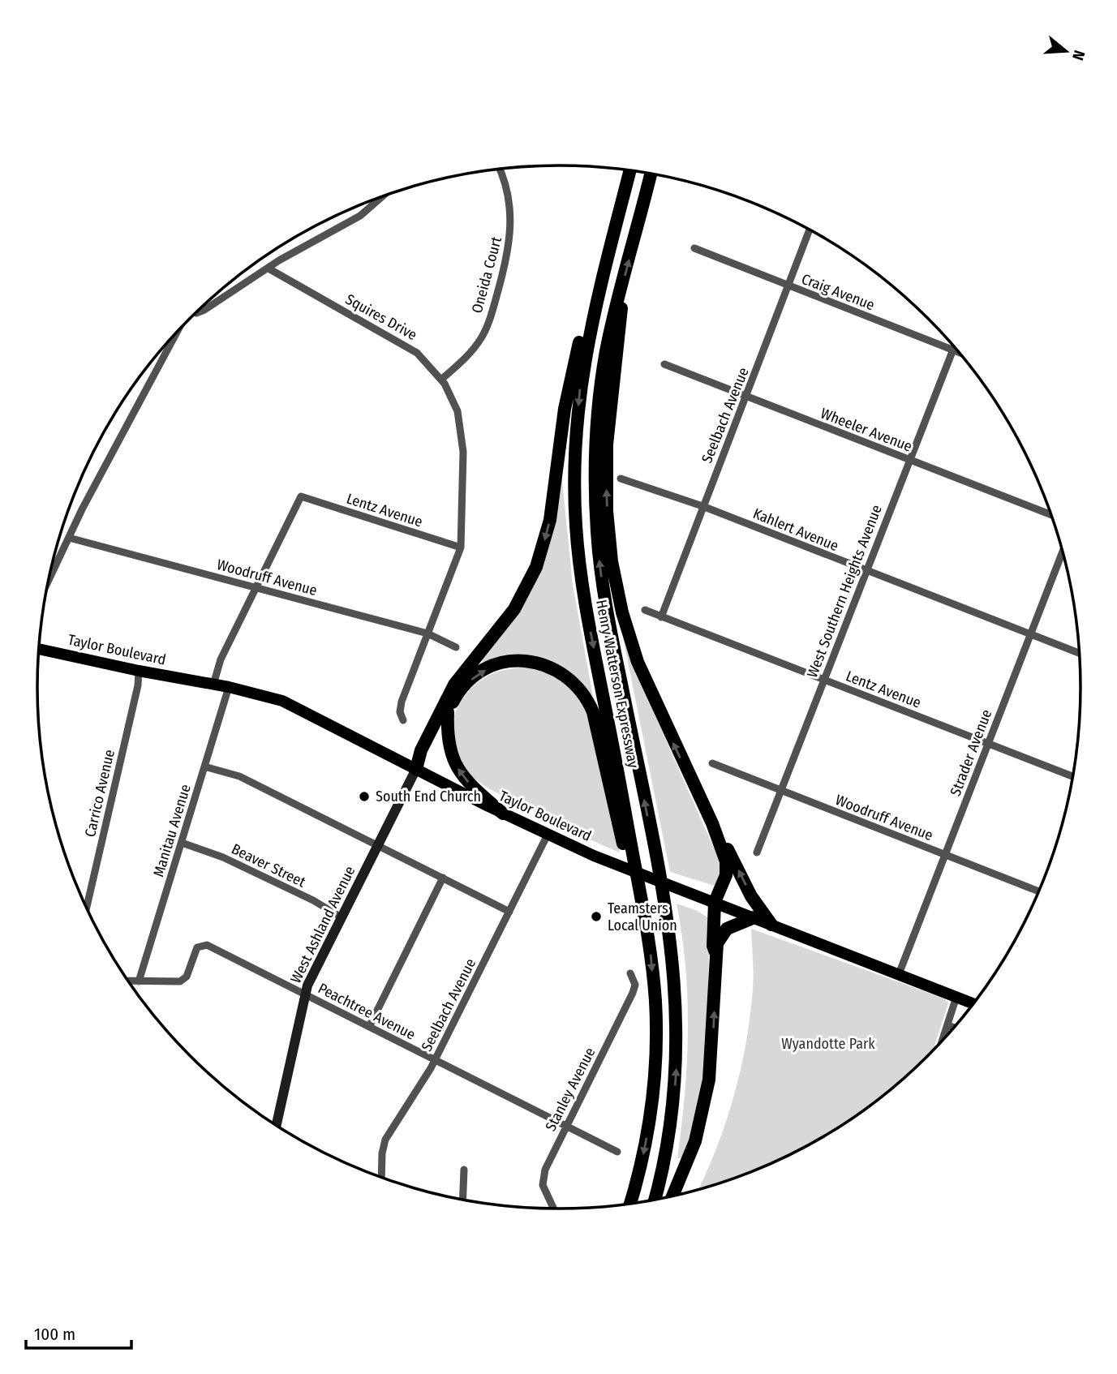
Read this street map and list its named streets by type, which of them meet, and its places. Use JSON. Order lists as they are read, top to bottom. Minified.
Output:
{"streets":{"highway":["Henry Watterson Expressway"],"main road":["Taylor Boulevard"],"street":["Oneida Court","Craig Avenue","Squires Drive","Seelbach Avenue","Wheeler Avenue","Lentz Avenue","Kahlert Avenue","Woodruff Avenue","West Southern Heights Avenue","Strader Avenue","Carrico Avenue","Manitau Avenue","Beaver Street","West Ashland Avenue","Peachtree Avenue","Stanley Avenue"]},"crossings":[["Oneida Court","Squires Drive"],["Craig Avenue","Seelbach Avenue"],["Craig Avenue","West Southern Heights Avenue"],["Squires Drive","Lentz Avenue"],["Seelbach Avenue","Wheeler Avenue"],["Seelbach Avenue","Lentz Avenue"],["Seelbach Avenue","Kahlert Avenue"],["Seelbach Avenue","Taylor Boulevard"],["Seelbach Avenue","Peachtree Avenue"],["Wheeler Avenue","West Southern Heights Avenue"],["Lentz Avenue","Woodruff Avenue"],["Lentz Avenue","West Southern Heights Avenue"],["Lentz Avenue","Strader Avenue"],["Kahlert Avenue","West Southern Heights Avenue"],["Kahlert Avenue","Strader Avenue"],["Woodruff Avenue","West Southern Heights Avenue"],["Woodruff Avenue","Strader Avenue"],["Taylor Boulevard","Strader Avenue"],["Taylor Boulevard","Carrico Avenue"],["Taylor Boulevard","Manitau Avenue"],["Taylor Boulevard","West Ashland Avenue"],["Manitau Avenue","Beaver Street"],["Manitau Avenue","Peachtree Avenue"],["Beaver Street","West Ashland Avenue"],["West Ashland Avenue","Peachtree Avenue"],["Peachtree Avenue","Stanley Avenue"]],"parks":["Wyandotte Park"],"places":["South End Church","Teamsters Local Union"],"scale_bar":"100 m","north":"right"}
